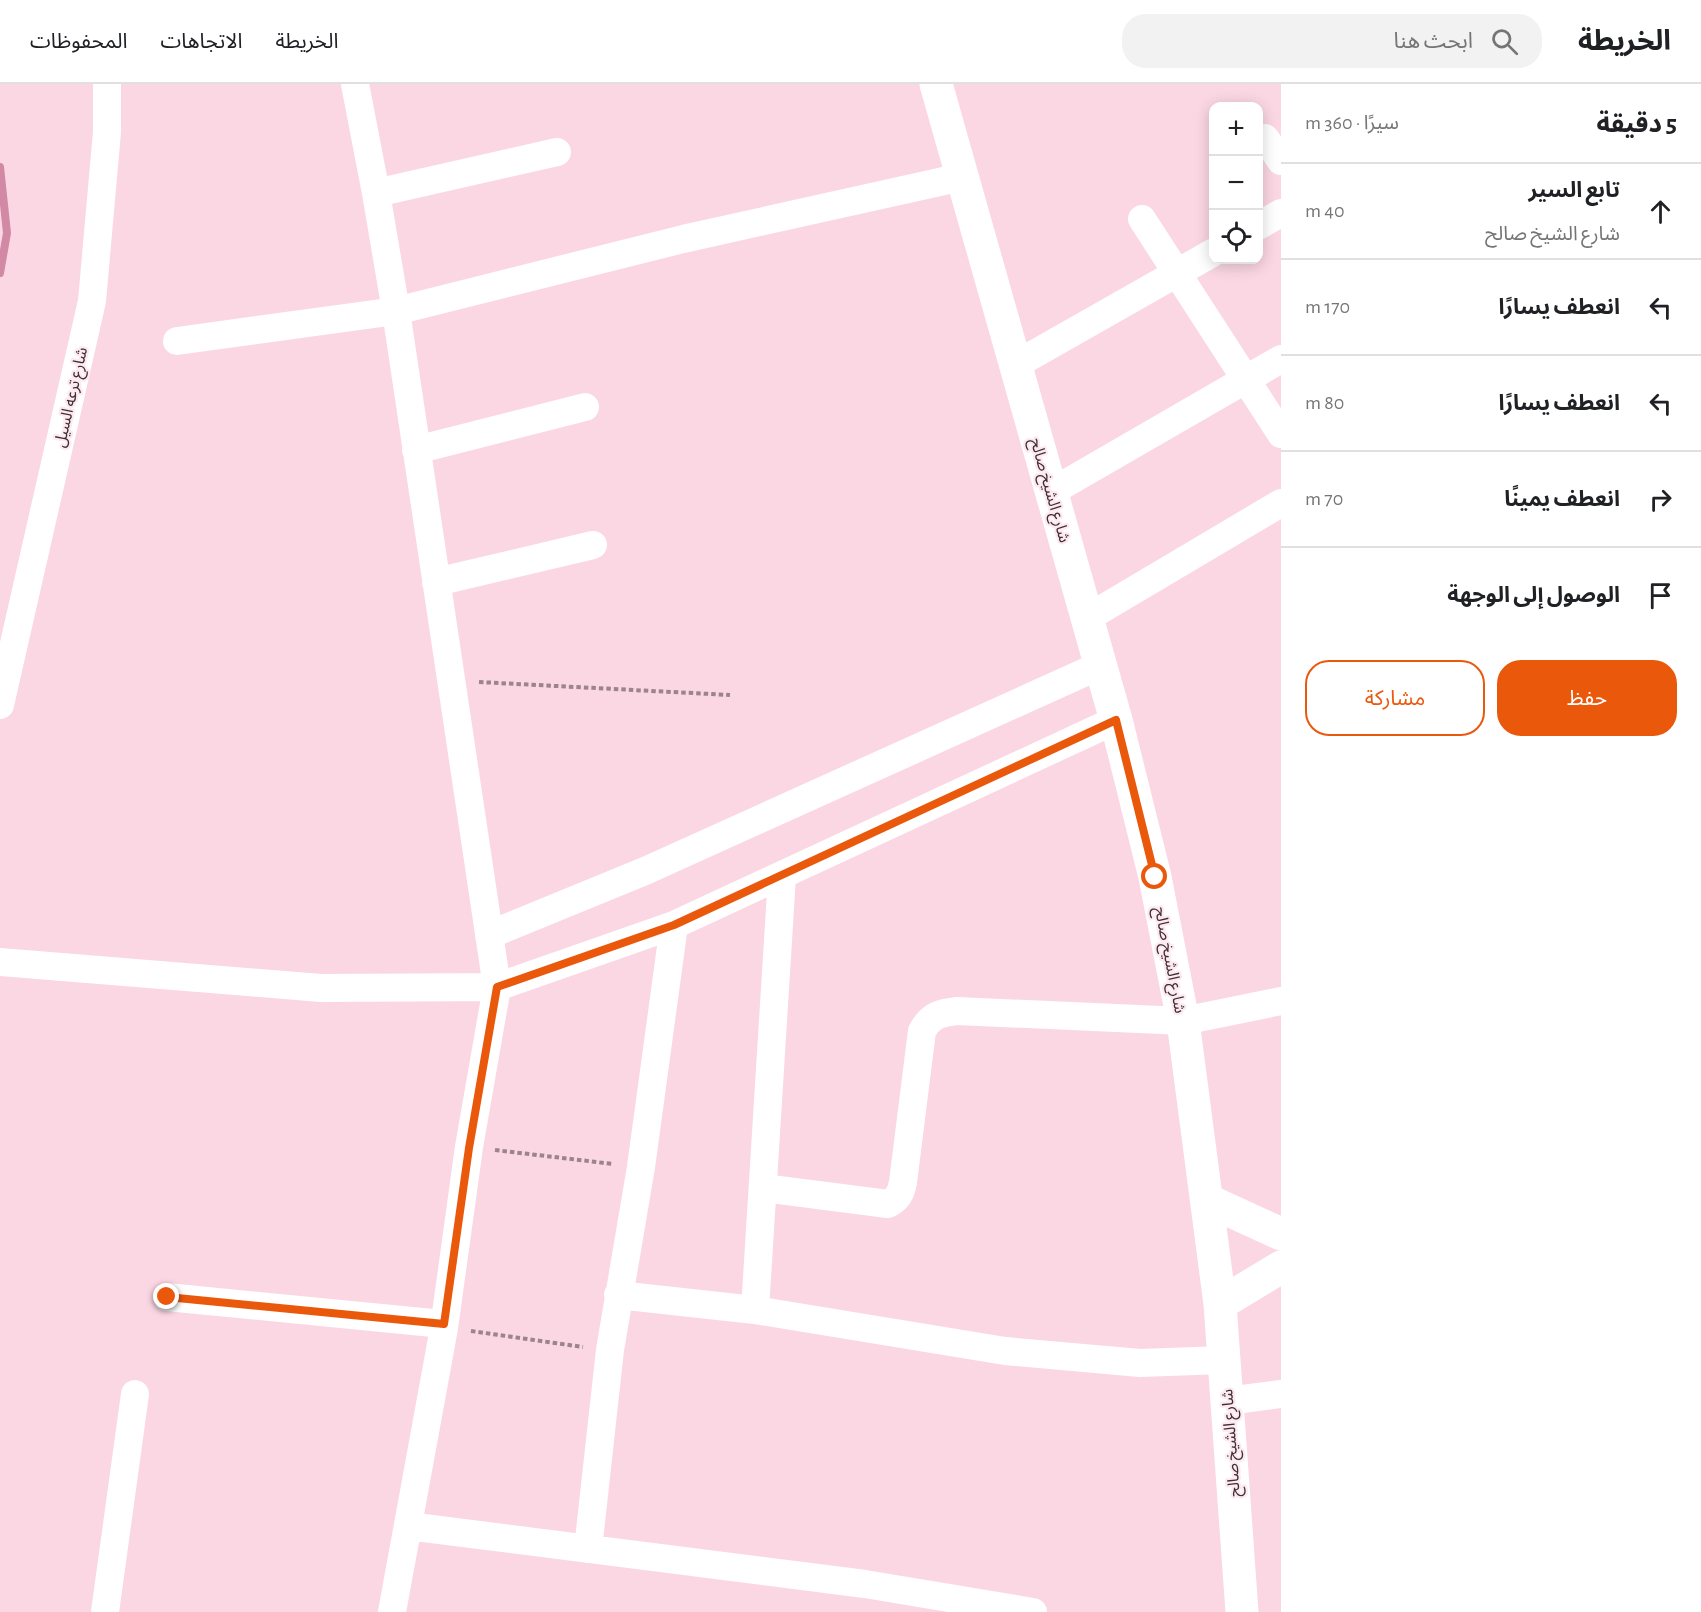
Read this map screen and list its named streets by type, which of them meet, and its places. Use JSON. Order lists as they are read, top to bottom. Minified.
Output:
{"streets":{"street":["شارع ترعه السيل","شارع الشيخ صالح"]},"page":{"header":"الخريطة","search":"ابحث هنا","nav":["الخريطة","الاتجاهات","المحفوظات"],"heading":["5 دقيقة","سيرًا · 360 m"],"map_buttons":["+","−"],"list":[["تابع السير","شارع الشيخ صالح","40 m"],["انعطف يسارًا","170 m"],["انعطف يسارًا","80 m"],["انعطف يمينًا","70 m"],"الوصول إلى الوجهة"],"buttons":["حفظ","مشاركة"]}}
